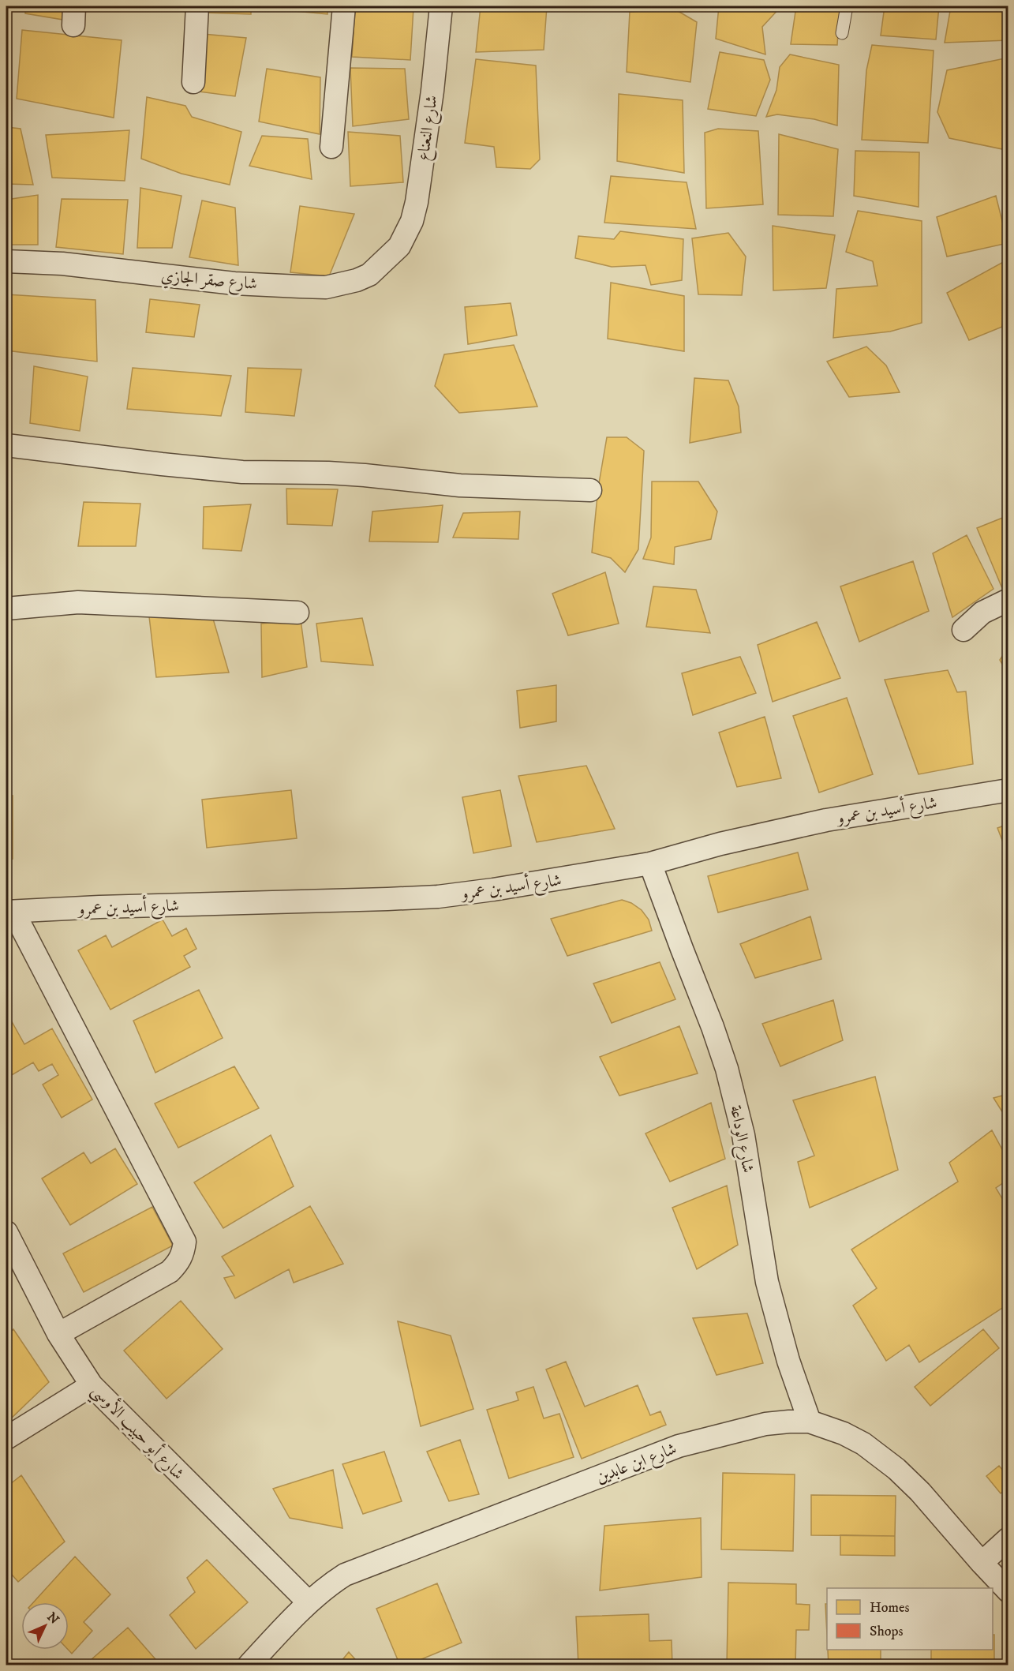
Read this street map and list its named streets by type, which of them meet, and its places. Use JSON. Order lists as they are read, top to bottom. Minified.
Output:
{"streets":{"street":["شارع النعناع","شارع صقر الجازي","شارع أسيد بن عمرو","شارع الوداعة","شارع أبو حبيب الأوسي","شارع ابن عابدين"]},"crossings":[["شارع النعناع","شارع صقر الجازي"],["شارع أسيد بن عمرو","شارع الوداعة"],["شارع الوداعة","شارع ابن عابدين"],["شارع أبو حبيب الأوسي","شارع ابن عابدين"]],"legend":["Homes","Shops"],"north":"top right"}
